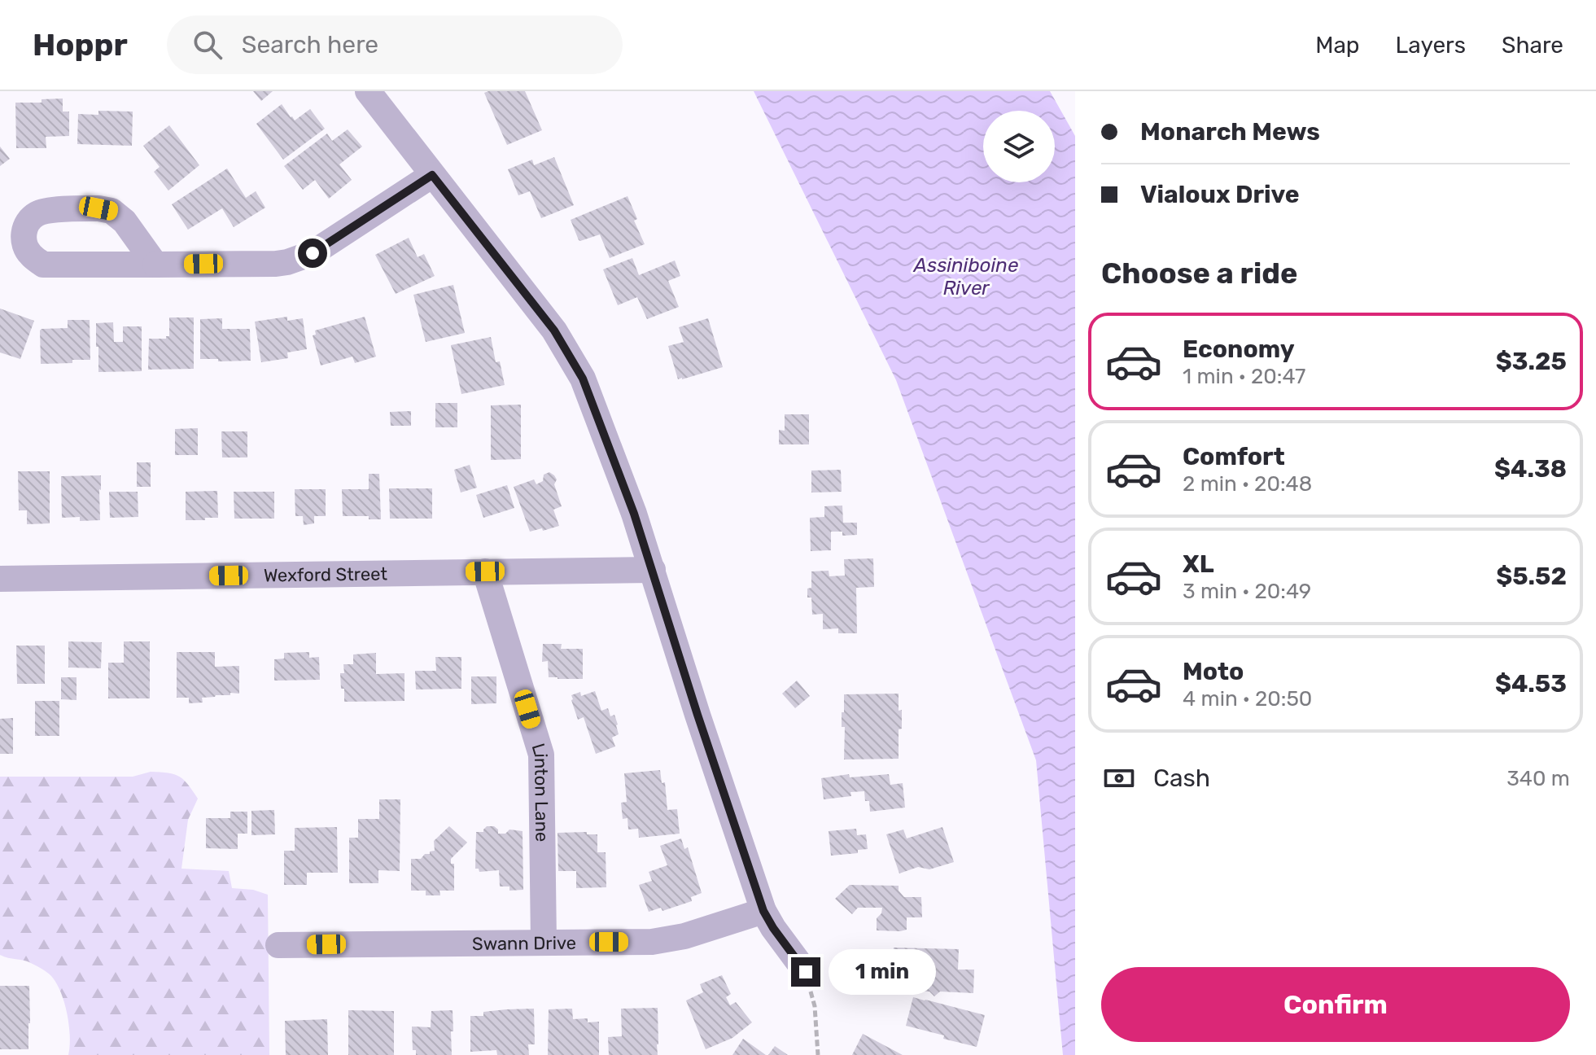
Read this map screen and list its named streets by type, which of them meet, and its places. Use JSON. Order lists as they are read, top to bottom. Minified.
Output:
{"streets":{"street":["Wexford Street","Linton Lane","Swann Drive"]},"crossings":[["Wexford Street","Linton Lane"],["Linton Lane","Swann Drive"]],"water":["Assiniboine River"],"page":{"header":"Hoppr","search":"Search here","nav":["Map","Layers","Share"],"banner":["Monarch Mews","Vialoux Drive"],"heading":"Choose a ride","list":[{"name":"Economy","note":"1 min · 20:47","value":"$3.25"},{"name":"Comfort","note":"2 min · 20:48","value":"$4.38"},{"name":"XL","note":"3 min · 20:49","value":"$5.52"},{"name":"Moto","note":"4 min · 20:50","value":"$4.53"}],"pay":["Cash","340 m"],"bubble":"1 min","buttons":"Confirm"}}
